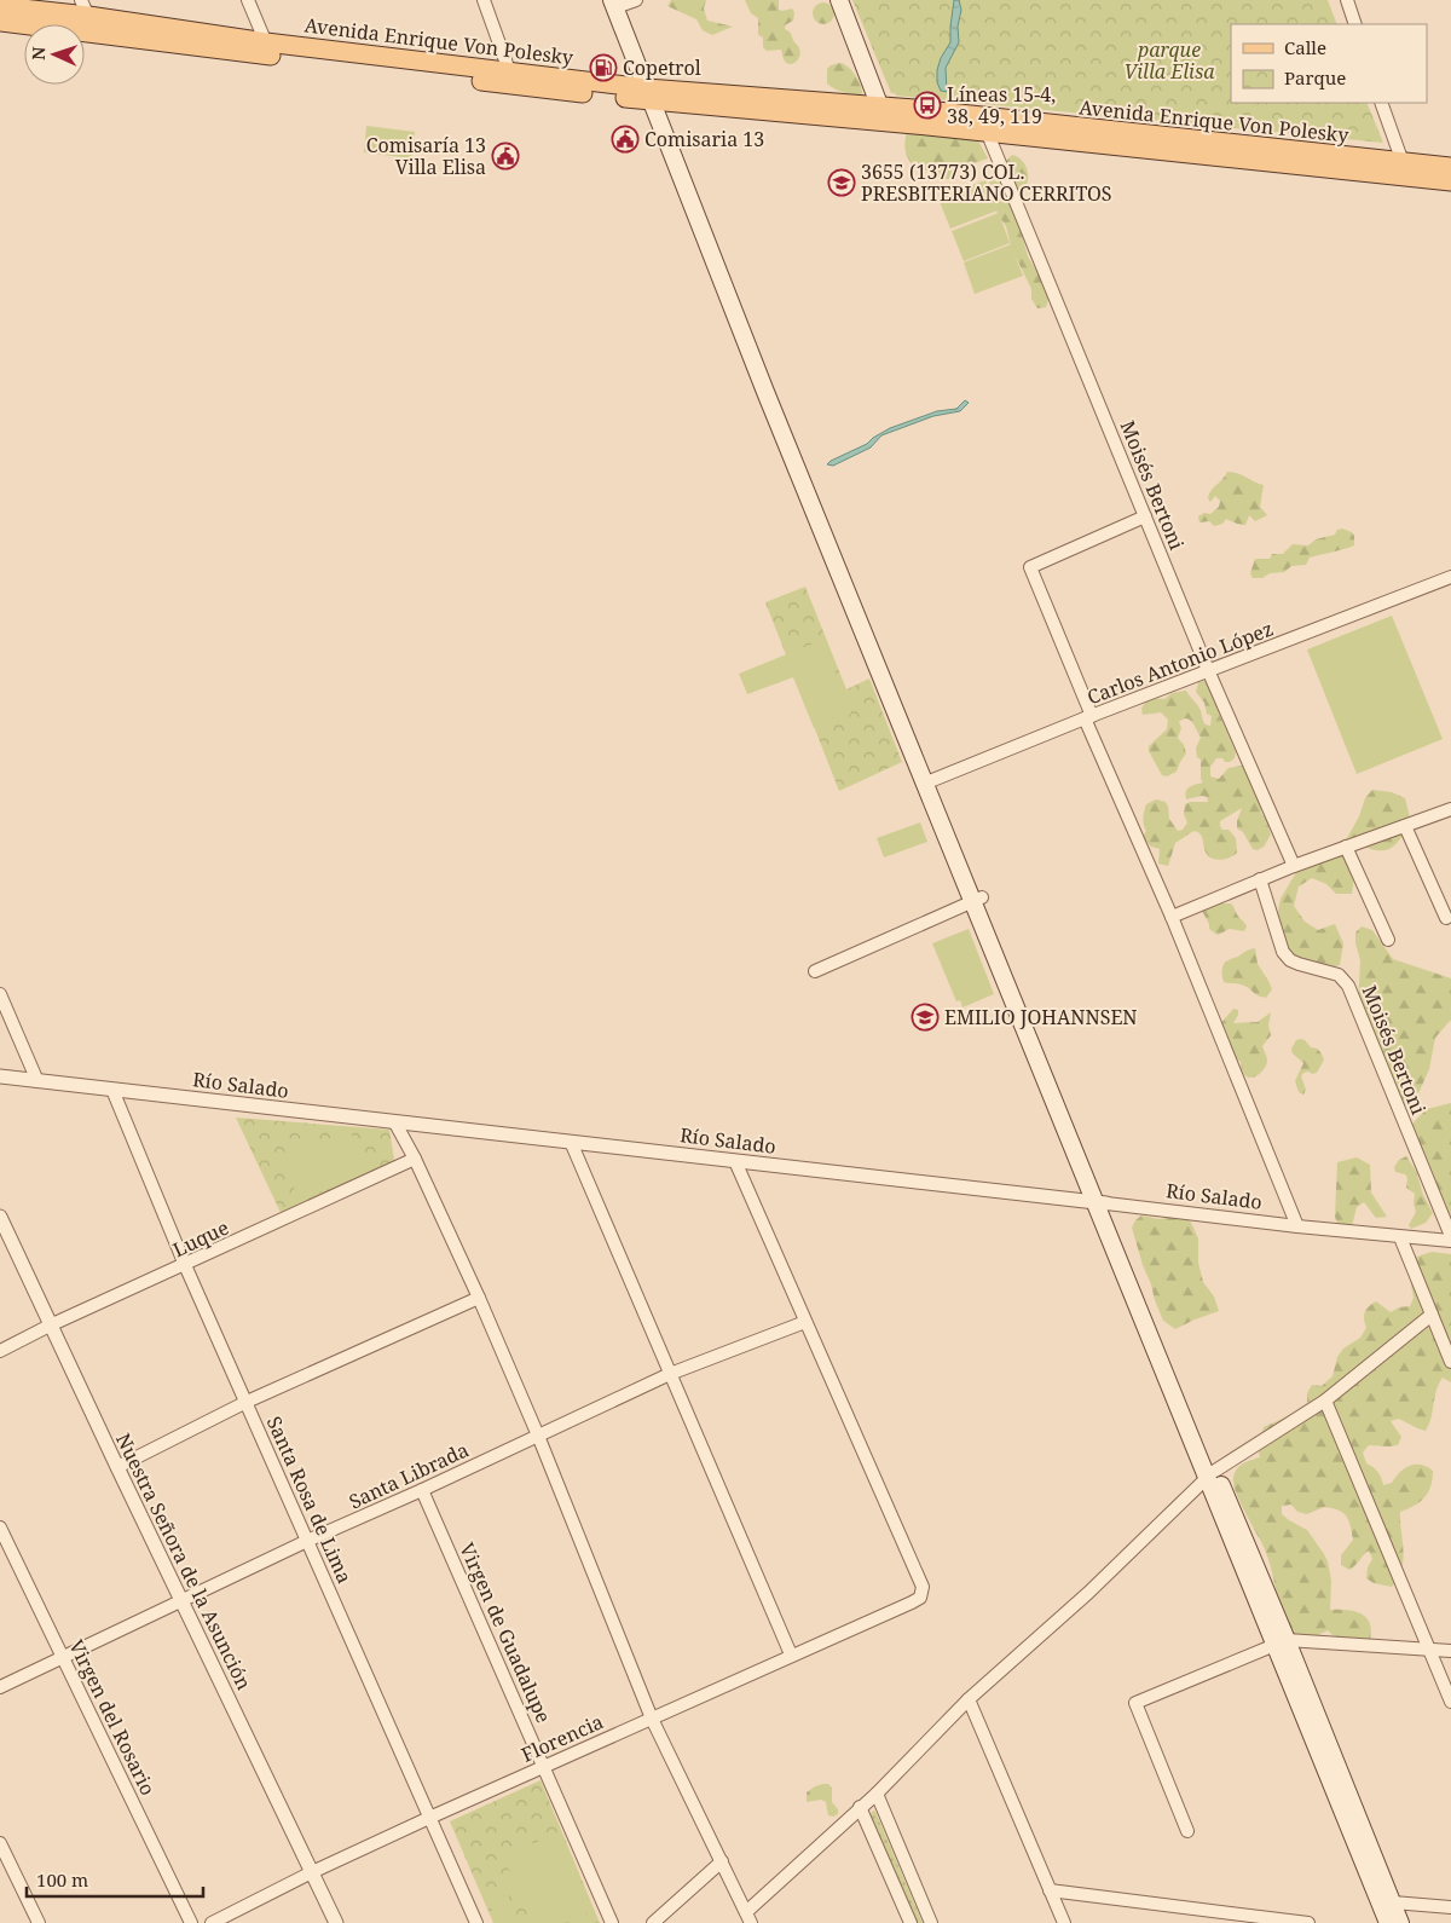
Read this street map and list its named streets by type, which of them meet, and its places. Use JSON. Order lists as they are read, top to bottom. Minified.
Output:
{"streets":{"main road":["Avenida Enrique Von Polesky"],"street":["Moisés Bertoni","Carlos Antonio López","Río Salado","Luque","Santa Librada","Santa Rosa de Lima","Nuestra Señora de la Asunción","Virgen de Guadalupe","Virgen del Rosario","Florencia"]},"crossings":[["Avenida Enrique Von Polesky","Moisés Bertoni"],["Moisés Bertoni","Carlos Antonio López"],["Moisés Bertoni","Río Salado"],["Río Salado","Santa Rosa de Lima"],["Luque","Santa Rosa de Lima"],["Luque","Nuestra Señora de la Asunción"],["Santa Librada","Santa Rosa de Lima"],["Santa Librada","Nuestra Señora de la Asunción"],["Santa Librada","Virgen de Guadalupe"],["Santa Librada","Virgen del Rosario"],["Santa Librada","Florencia"],["Santa Rosa de Lima","Florencia"],["Nuestra Señora de la Asunción","Florencia"],["Virgen de Guadalupe","Florencia"]],"parks":["parque Villa Elisa"],"places":{"fuel station":["Copetrol"],"bus stop":["Líneas 15-4, 38, 49, 119"],"public building":["Comisaria 13","Comisaría 13 Villa Elisa"],"school or university":["3655 (13773) COL. PRESBITERIANO CERRITOS","EMILIO JOHANNSEN"]},"legend":["Calle","Parque"],"scale_bar":"100 m","north":"left"}
